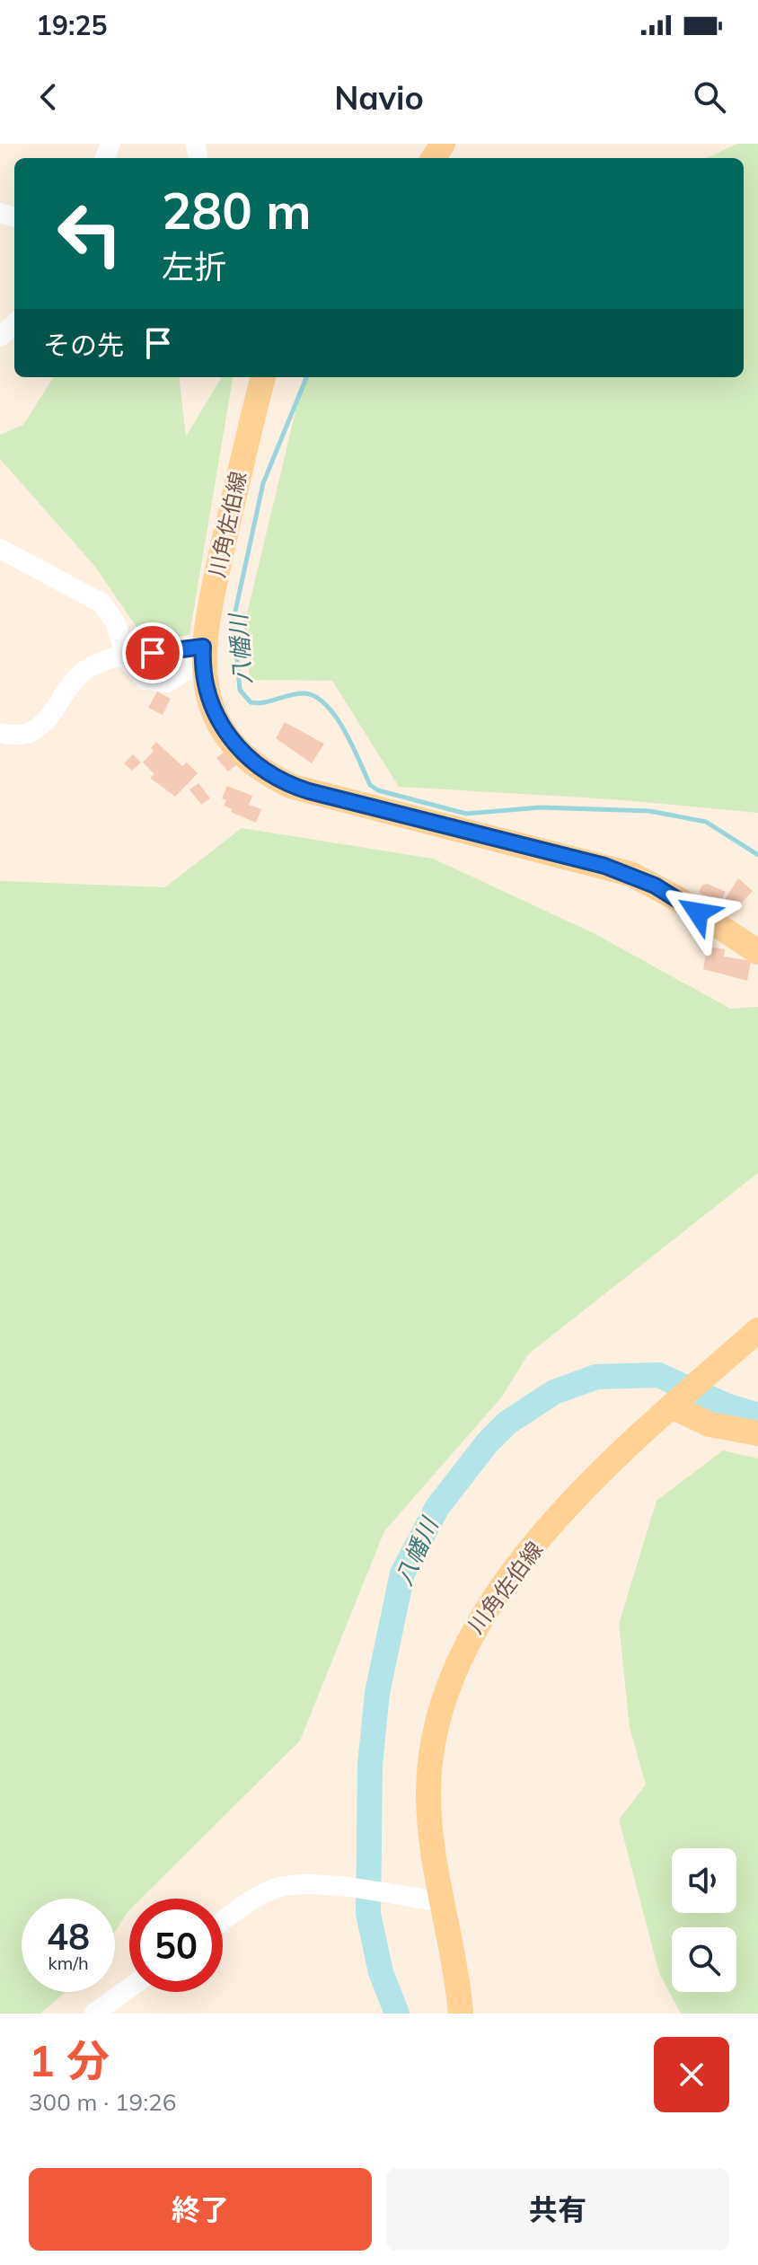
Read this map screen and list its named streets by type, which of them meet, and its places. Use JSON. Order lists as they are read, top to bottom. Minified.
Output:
{"streets":{"main road":["川角佐伯線"]},"water":["八幡川"],"page":{"status":"19:25","header":"Navio","turn":["280 m","左折"],"then":"その先","speed":"48 km/h","limit":"50","heading":["1 分","300 m · 19:26"],"buttons":["終了","共有"]}}
